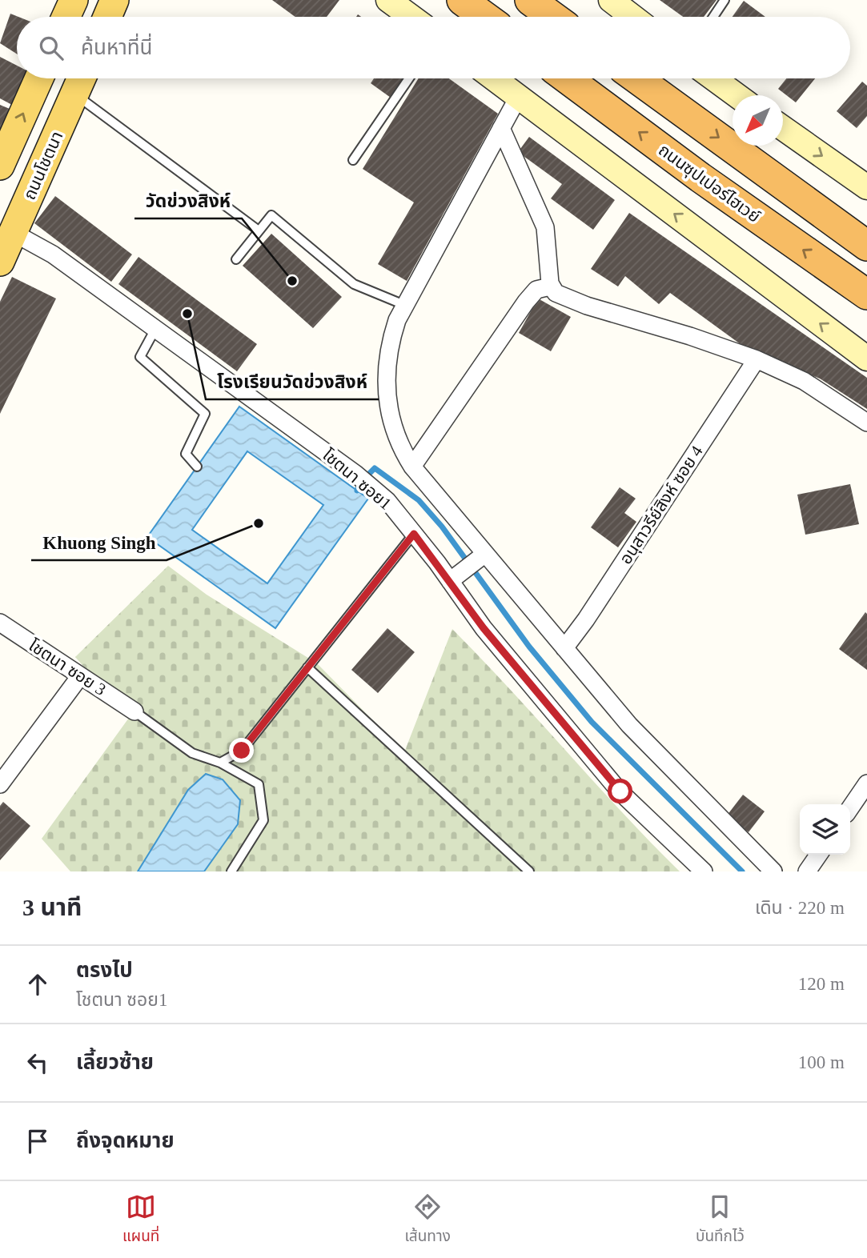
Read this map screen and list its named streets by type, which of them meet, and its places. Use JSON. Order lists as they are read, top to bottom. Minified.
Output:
{"streets":{"highway":["ถนนซุปเปอร์ไฮเวย์"],"main road":["ถนนโชตนา"],"street":["โชตนา ซอย1","อนุสาวรีย์สิงห์ ซอย 4","โชตนา ซอย 3"]},"crossings":[["ถนนโชตนา","โชตนา ซอย1"]],"places":["วัดข่วงสิงห์","โรงเรียนวัดข่วงสิงห์","Khuong Singh"],"north":"bottom left","page":{"search":"ค้นหาที่นี่","heading":["3 นาที","เดิน · 220 m"],"list":[["ตรงไป","โชตนา ซอย1","120 m"],["เลี้ยวซ้าย","100 m"],"ถึงจุดหมาย"],"nav":["แผนที่","เส้นทาง","บันทึกไว้"]}}
